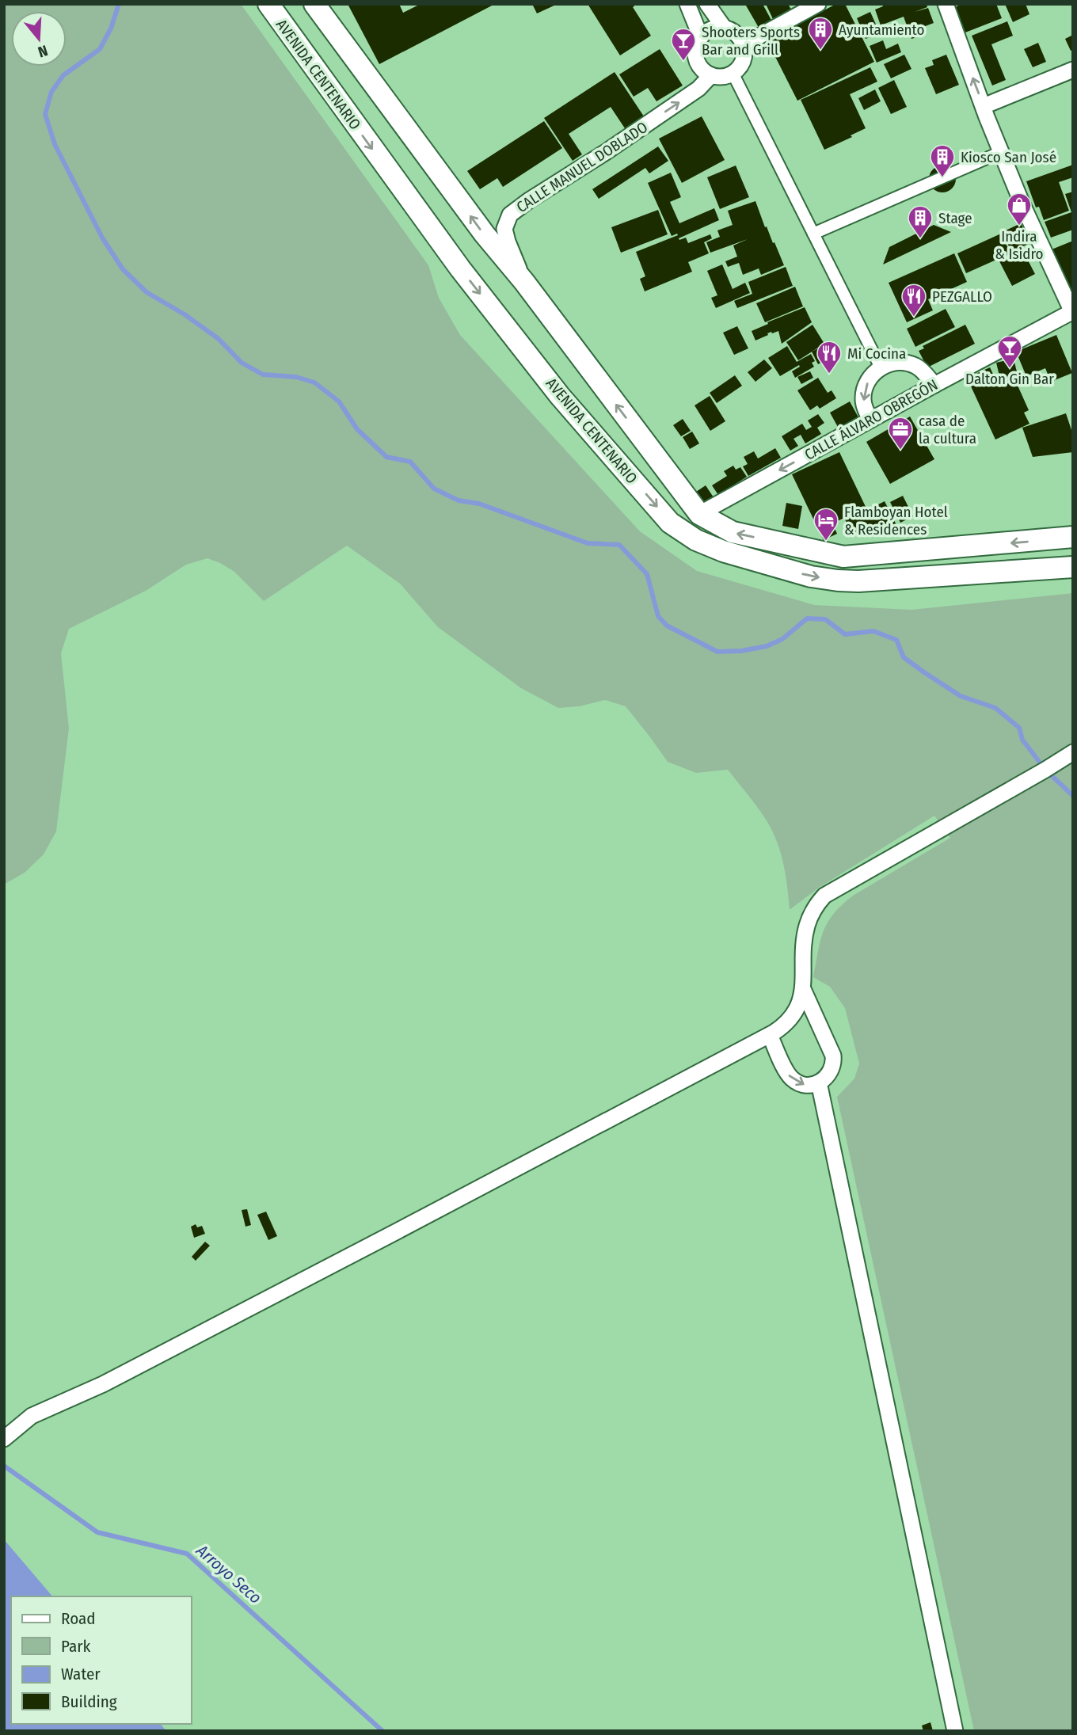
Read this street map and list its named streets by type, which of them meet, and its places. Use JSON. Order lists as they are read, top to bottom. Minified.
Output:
{"streets":{"main road":["AVENIDA CENTENARIO"],"street":["CALLE MANUEL DOBLADO","CALLE ÁLVARO OBREGÓN"]},"one_way":["CALLE MANUEL DOBLADO","CALLE ÁLVARO OBREGÓN"],"water":["Arroyo Seco"],"places":{"building":["Ayuntamiento","Kiosco San José","Stage"],"bar":["Shooters Sports Bar and Grill","Dalton Gin Bar"],"shop":["Indira & Isidro"],"restaurant":["PEZGALLO","Mi Cocina"],"office":["casa de la cultura"],"hotel":["Flamboyan Hotel & Residences"]},"legend":["Road","Park","Water","Building"],"north":"bottom"}
